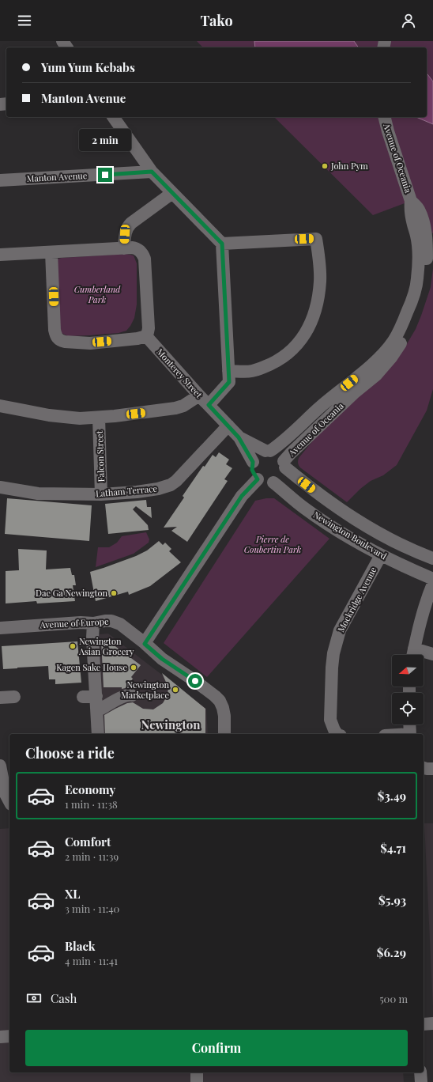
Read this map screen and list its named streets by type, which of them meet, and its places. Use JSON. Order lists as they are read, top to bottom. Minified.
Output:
{"streets":{"street":["Avenue of Oceania","Manton Avenue","Monterey Street","Falcon Street","Latham Terrace","Newington Boulevard","Mockridge Avenue","Avenue of Europe"]},"crossings":[["Avenue of Oceania","Monterey Street"],["Avenue of Oceania","Newington Boulevard"],["Monterey Street","Latham Terrace"],["Monterey Street","Newington Boulevard"],["Falcon Street","Latham Terrace"],["Newington Boulevard","Mockridge Avenue"]],"districts":["Newington"],"parks":["Cumberland Park","Pierre de Coubertin Park"],"places":["John Pym","Dae Ga Newington","Newington Asian Grocery","Kagen Sake House","Newington Marketplace"],"north":"left","page":{"header":"Tako","banner":["Yum Yum Kebabs","Manton Avenue"],"bubble":"2 min","heading":"Choose a ride","list":[{"name":"Economy","note":"1 min · 11:38","value":"$3.49"},{"name":"Comfort","note":"2 min · 11:39","value":"$4.71"},{"name":"XL","note":"3 min · 11:40","value":"$5.93"},{"name":"Black","note":"4 min · 11:41","value":"$6.29"}],"pay":["Cash","500 m"],"buttons":"Confirm"}}
